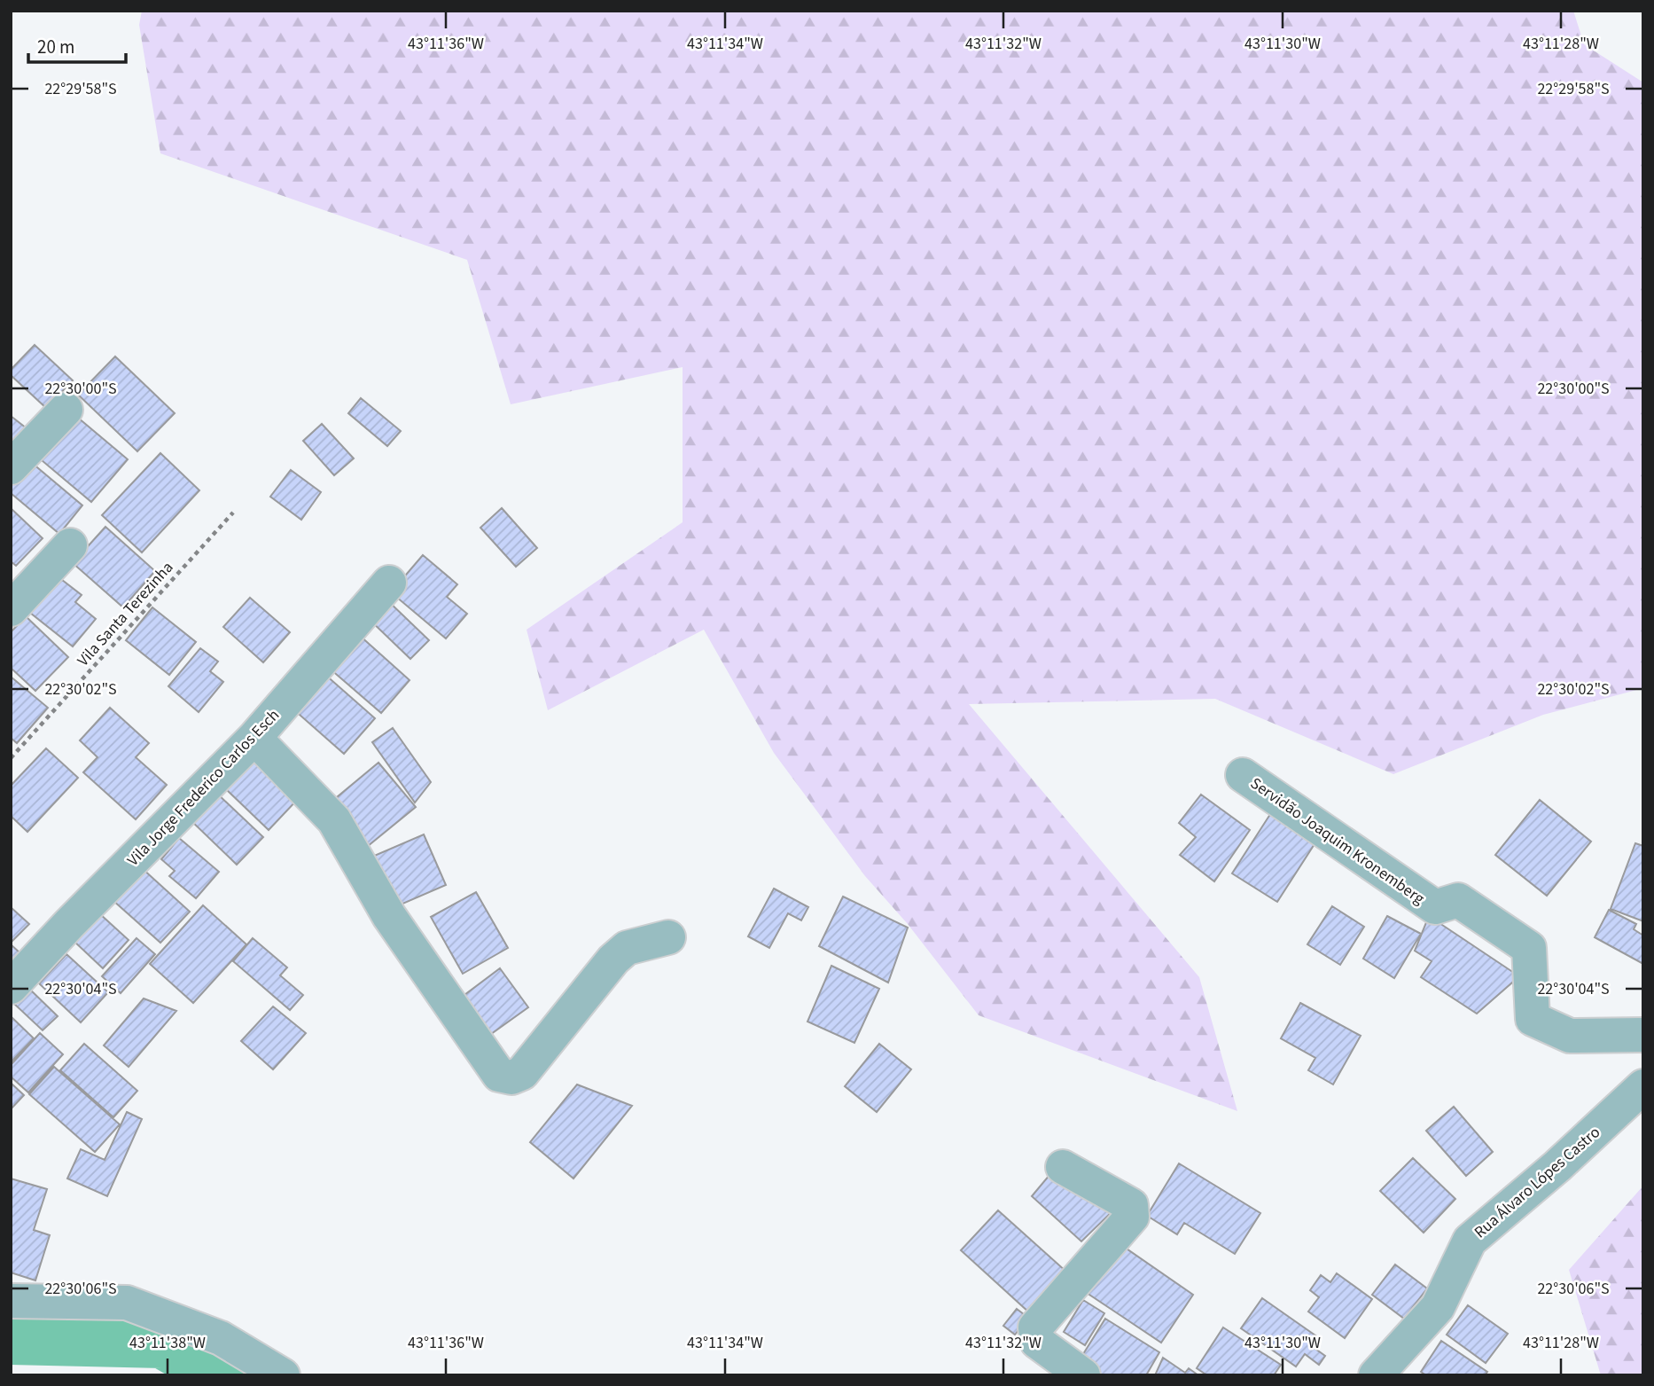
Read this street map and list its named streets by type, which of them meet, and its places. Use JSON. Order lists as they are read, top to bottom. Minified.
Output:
{"streets":{"street":["Vila Jorge Frederico Carlos Esch","Servidão Joaquim Kronemberg","Rua Álvaro Lópes Castro"],"path":["Vila Santa Terezinha"]},"scale_bar":"20 m","coordinates":["43°11'36\"W","43°11'34\"W","43°11'32\"W","43°11'30\"W","43°11'28\"W","22°29'58\"S","22°30'00\"S","22°30'02\"S","22°30'04\"S","22°30'06\"S","43°11'38\"W"]}
